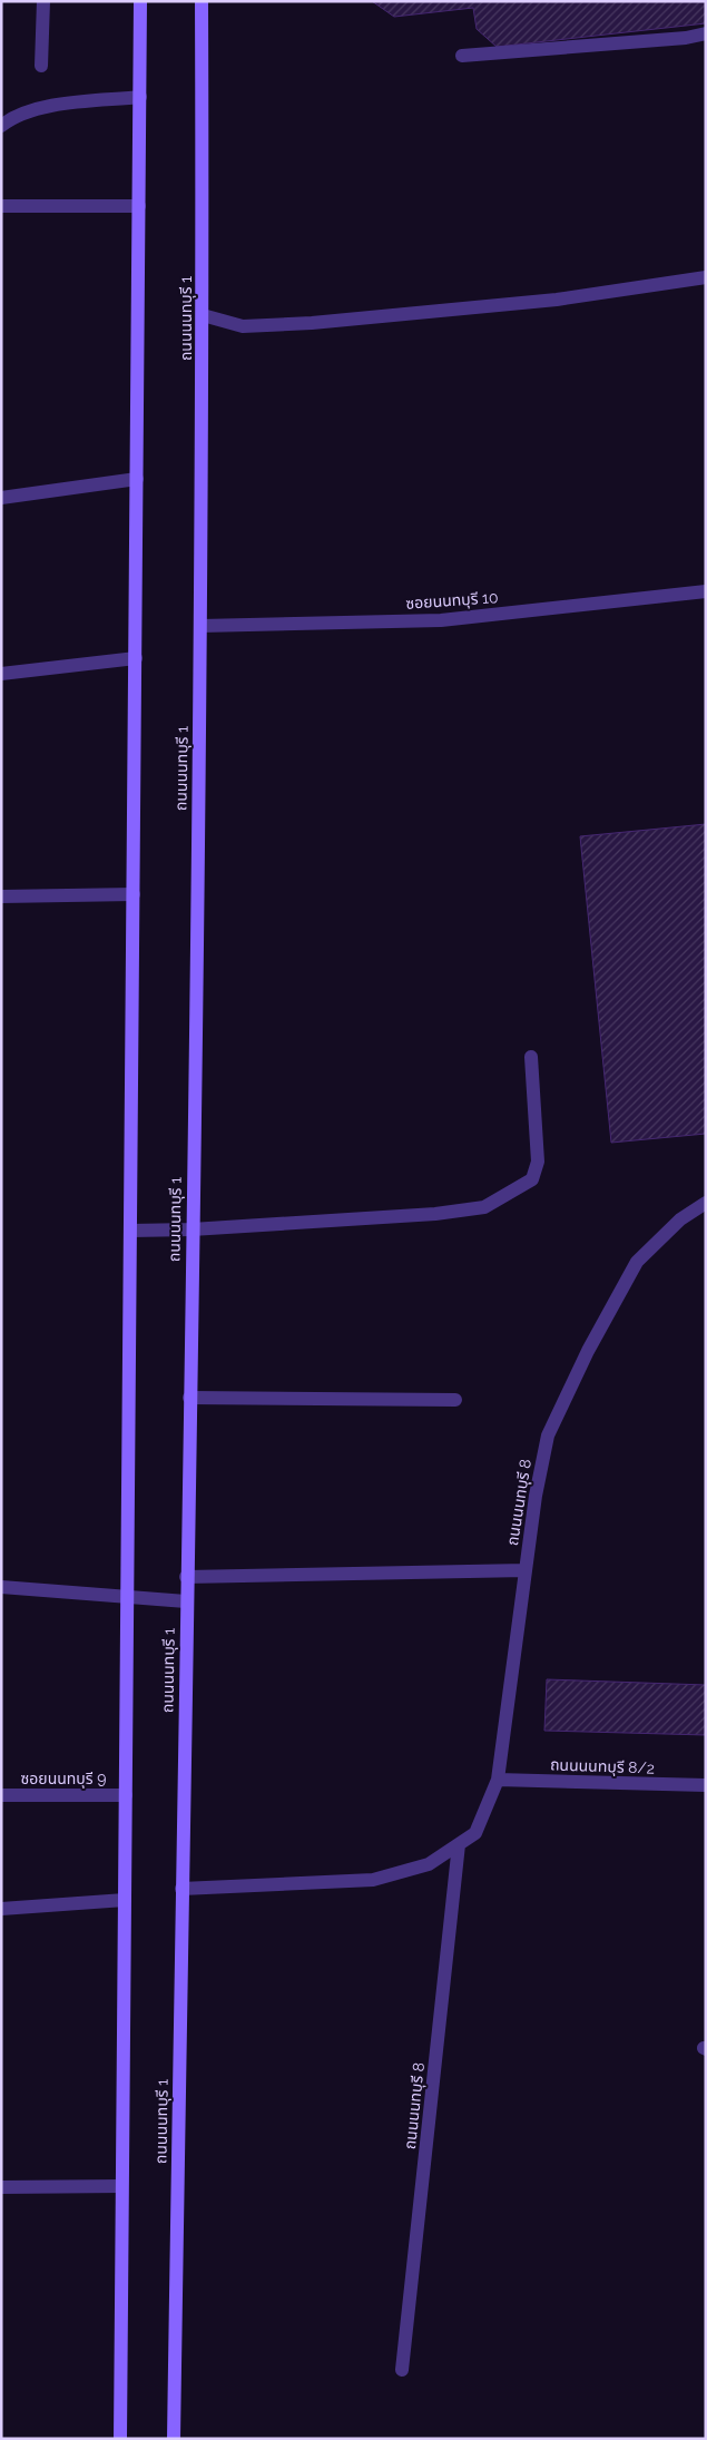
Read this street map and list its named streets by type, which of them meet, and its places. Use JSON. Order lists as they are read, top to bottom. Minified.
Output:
{"streets":{"main road":["ถนนนนทบุรี 1"],"street":["ซอยนนทบุรี 10","ถนนนนทบุรี 8","ถนนนนทบุรี 8/2","ซอยนนทบุรี 9"]},"crossings":[["ถนนนนทบุรี 1","ซอยนนทบุรี 10"],["ถนนนนทบุรี 1","ถนนนนทบุรี 8"],["ถนนนนทบุรี 8","ถนนนนทบุรี 8/2"]]}
